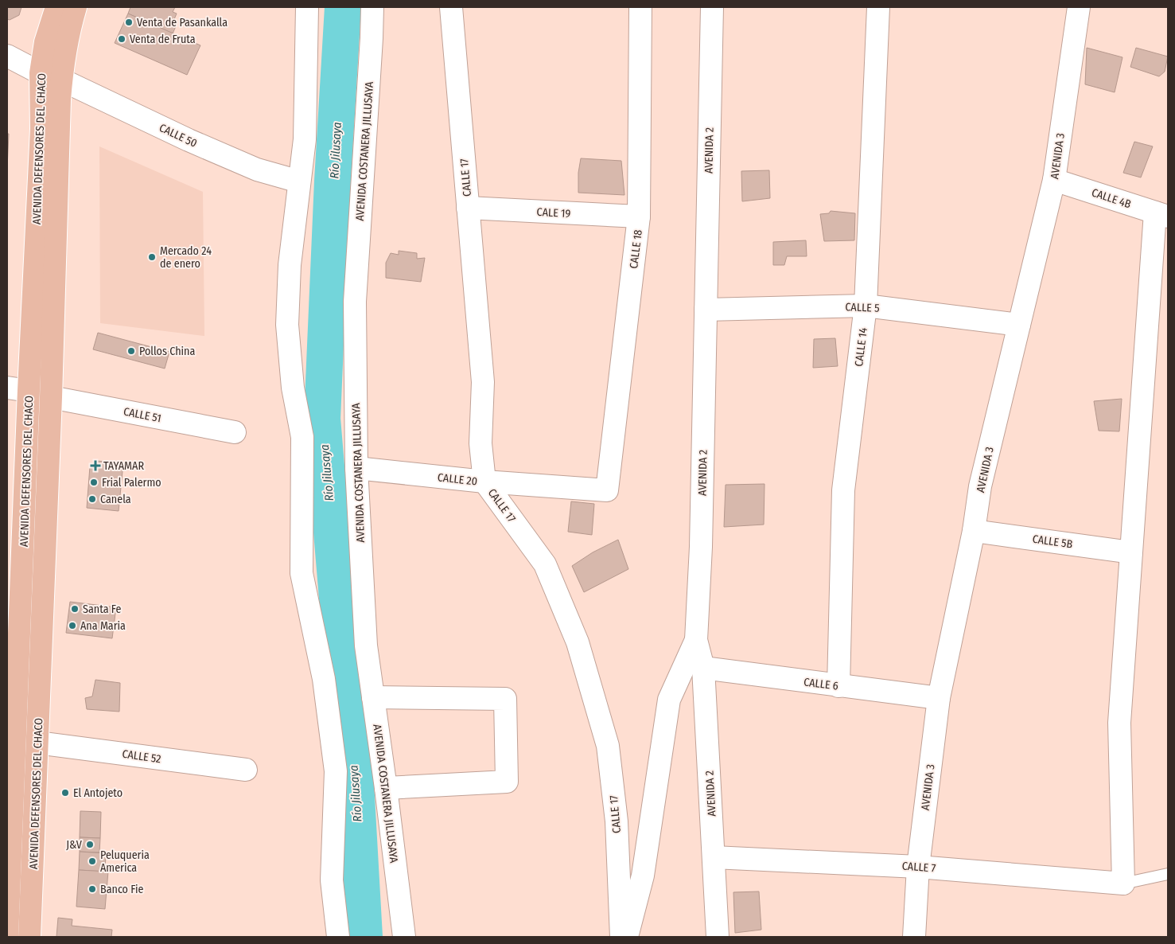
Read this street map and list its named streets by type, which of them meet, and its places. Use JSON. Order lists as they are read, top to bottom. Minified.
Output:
{"streets":{"main road":["AVENIDA DEFENSORES DEL CHACO"],"street":["CALLE 50","AVENIDA 2","AVENIDA COSTANERA JILLUSAYA","AVENIDA 3","CALLE 17","CALLE 4B","CALE 19","CALLE 18","CALLE 5","CALLE 14","CALLE 51","CALLE 20","CALLE 5B","CALLE 6","CALLE 52","CALLE 7"]},"crossings":[["CALLE 50","AVENIDA DEFENSORES DEL CHACO"],["AVENIDA DEFENSORES DEL CHACO","CALLE 51"],["AVENIDA DEFENSORES DEL CHACO","CALLE 52"],["AVENIDA 2","CALLE 5"],["AVENIDA 2","CALLE 6"],["AVENIDA 2","CALLE 7"],["AVENIDA COSTANERA JILLUSAYA","CALLE 20"],["AVENIDA 3","CALLE 4B"],["AVENIDA 3","CALLE 5"],["AVENIDA 3","CALLE 5B"],["AVENIDA 3","CALLE 6"],["AVENIDA 3","CALLE 7"],["CALLE 17","CALE 19"],["CALLE 17","CALLE 20"],["CALE 19","CALLE 18"],["CALLE 18","CALLE 20"],["CALLE 5","CALLE 14"],["CALLE 14","CALLE 6"]],"water":["Río Jilusaya"],"places":{"other":["Venta de Pasankalla","Venta de Fruta","Mercado 24 de enero","Pollos China","Frial Palermo","Canela","Santa Fe","Ana Maria","El Antojeto","J&V","Peluqueria America","Banco Fie"],"health":["TAYAMAR"]}}
